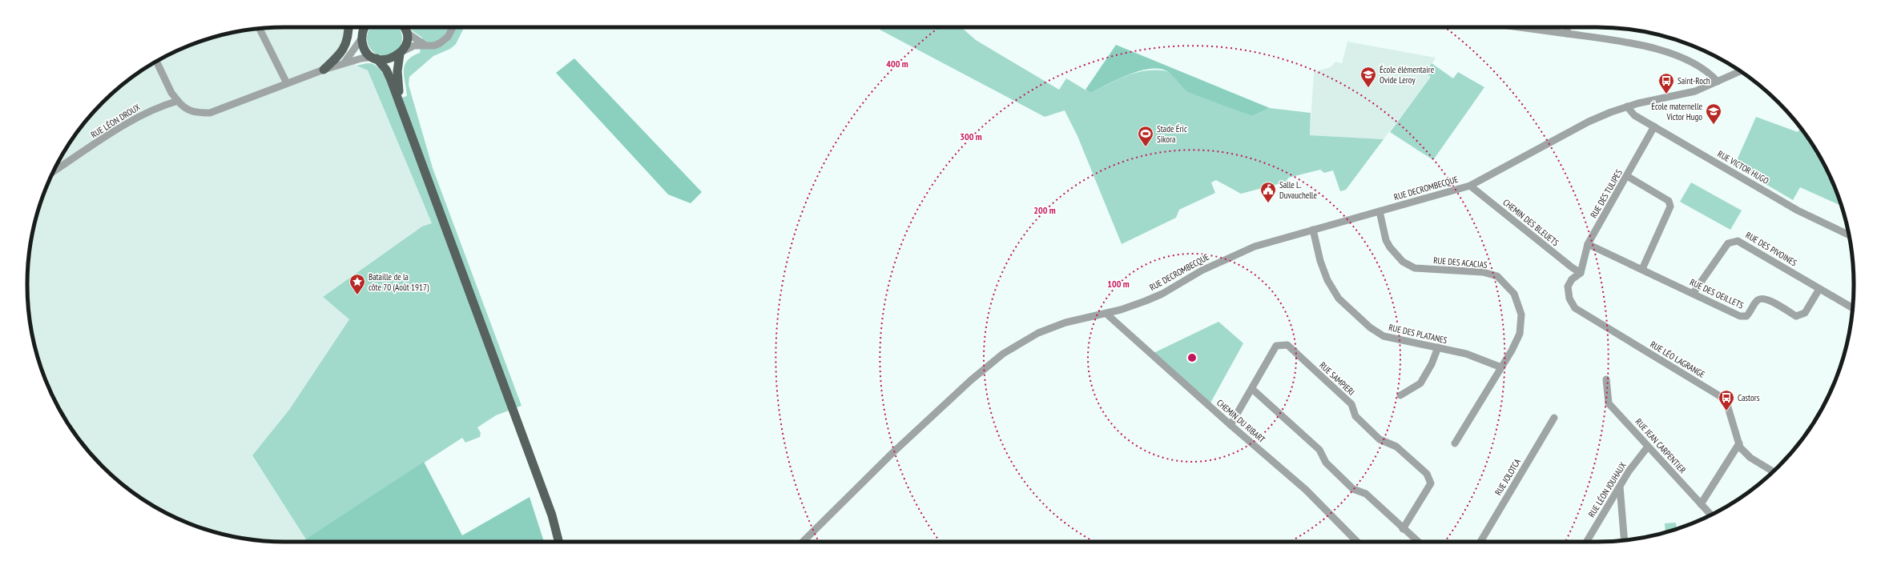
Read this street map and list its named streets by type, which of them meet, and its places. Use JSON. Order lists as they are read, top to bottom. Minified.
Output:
{"streets":{"street":["RUE LÉON DROUX","RUE VICTOR HUGO","RUE DECROMBECQUE","RUE DES TULIPES","CHEMIN DES BLEUETS","RUE DES PIVOINES","RUE DES ACACIAS","RUE DES OEILLETS","RUE DES PLATANES","RUE LÉO LAGRANGE","RUE SAMPIERI","CHEMIN DU RIBART","RUE JEAN CARPENTIER","RUE JOLOTCA","RUE LÉON JOUHAUX"]},"crossings":[["RUE VICTOR HUGO","RUE DECROMBECQUE"],["RUE VICTOR HUGO","RUE DES TULIPES"],["RUE DECROMBECQUE","CHEMIN DES BLEUETS"],["RUE DECROMBECQUE","RUE DES ACACIAS"],["RUE DECROMBECQUE","RUE DES PLATANES"],["RUE DECROMBECQUE","CHEMIN DU RIBART"],["RUE DES TULIPES","CHEMIN DES BLEUETS"],["RUE DES TULIPES","RUE DES OEILLETS"],["RUE DES TULIPES","RUE LÉO LAGRANGE"],["CHEMIN DES BLEUETS","RUE LÉO LAGRANGE"],["RUE DES PIVOINES","RUE DES OEILLETS"],["RUE DES ACACIAS","RUE DES PLATANES"],["RUE SAMPIERI","CHEMIN DU RIBART"],["RUE JEAN CARPENTIER","RUE LÉON JOUHAUX"]],"places":{"school or university":["École élémentaire Ovide Leroy","École maternelle Victor Hugo"],"bus stop":["Saint-Roch","Castors"],"sports":["Stade Éric Sikora"],"public building":["Salle L. Duvauchelle"],"place":["Bataille de la côte 70 (Août 1917)"]},"rings":["400 m","300 m","200 m","100 m"]}
